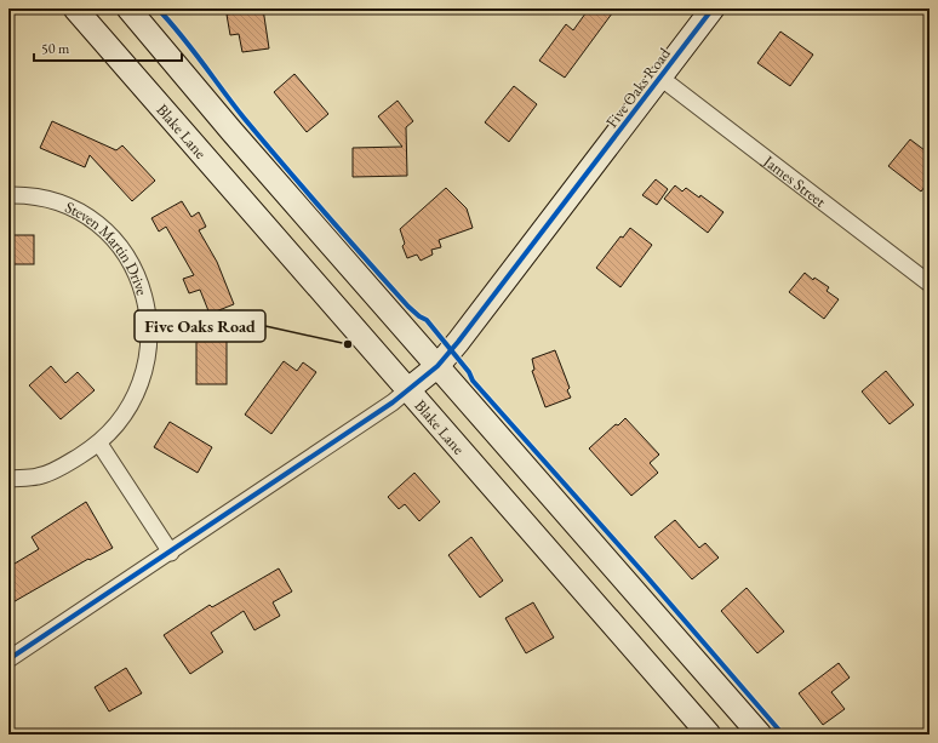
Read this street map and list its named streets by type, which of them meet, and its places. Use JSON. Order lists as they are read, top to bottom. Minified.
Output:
{"streets":{"main road":["Five Oaks Road","Blake Lane"],"street":["James Street","Steven Martin Drive"]},"crossings":[["Five Oaks Road","Blake Lane"],["Five Oaks Road","James Street"]],"places":["Five Oaks Road"],"scale_bar":"50 m"}
